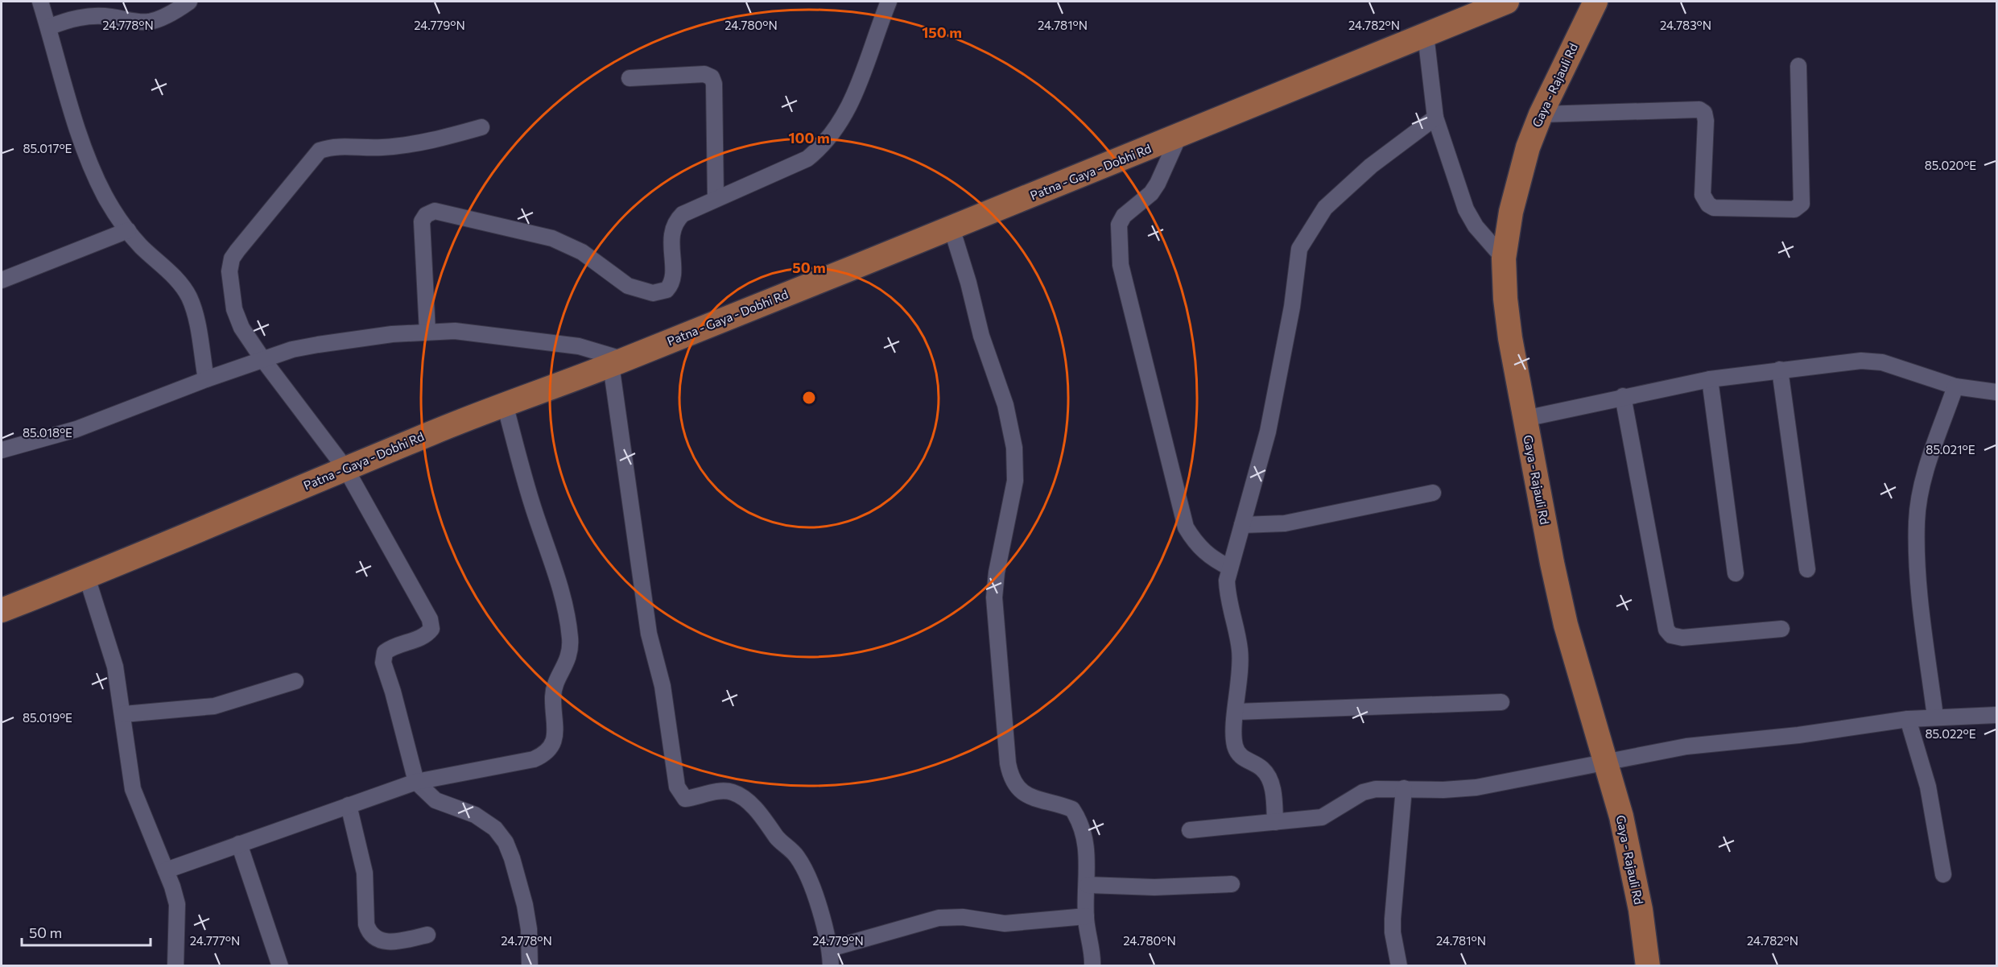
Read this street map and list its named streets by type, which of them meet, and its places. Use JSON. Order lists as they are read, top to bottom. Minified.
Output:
{"streets":{"main road":["Gaya - Rajauli Rd","Patna - Gaya - Dobhi Rd"]},"scale_bar":"50 m","coordinates":["24.778°N","24.779°N","24.780°N","24.781°N","24.782°N","24.783°N","85.017°E","85.020°E","85.018°E","85.021°E","85.019°E","85.022°E","24.777°N"],"rings":["150 m","100 m","50 m"]}
